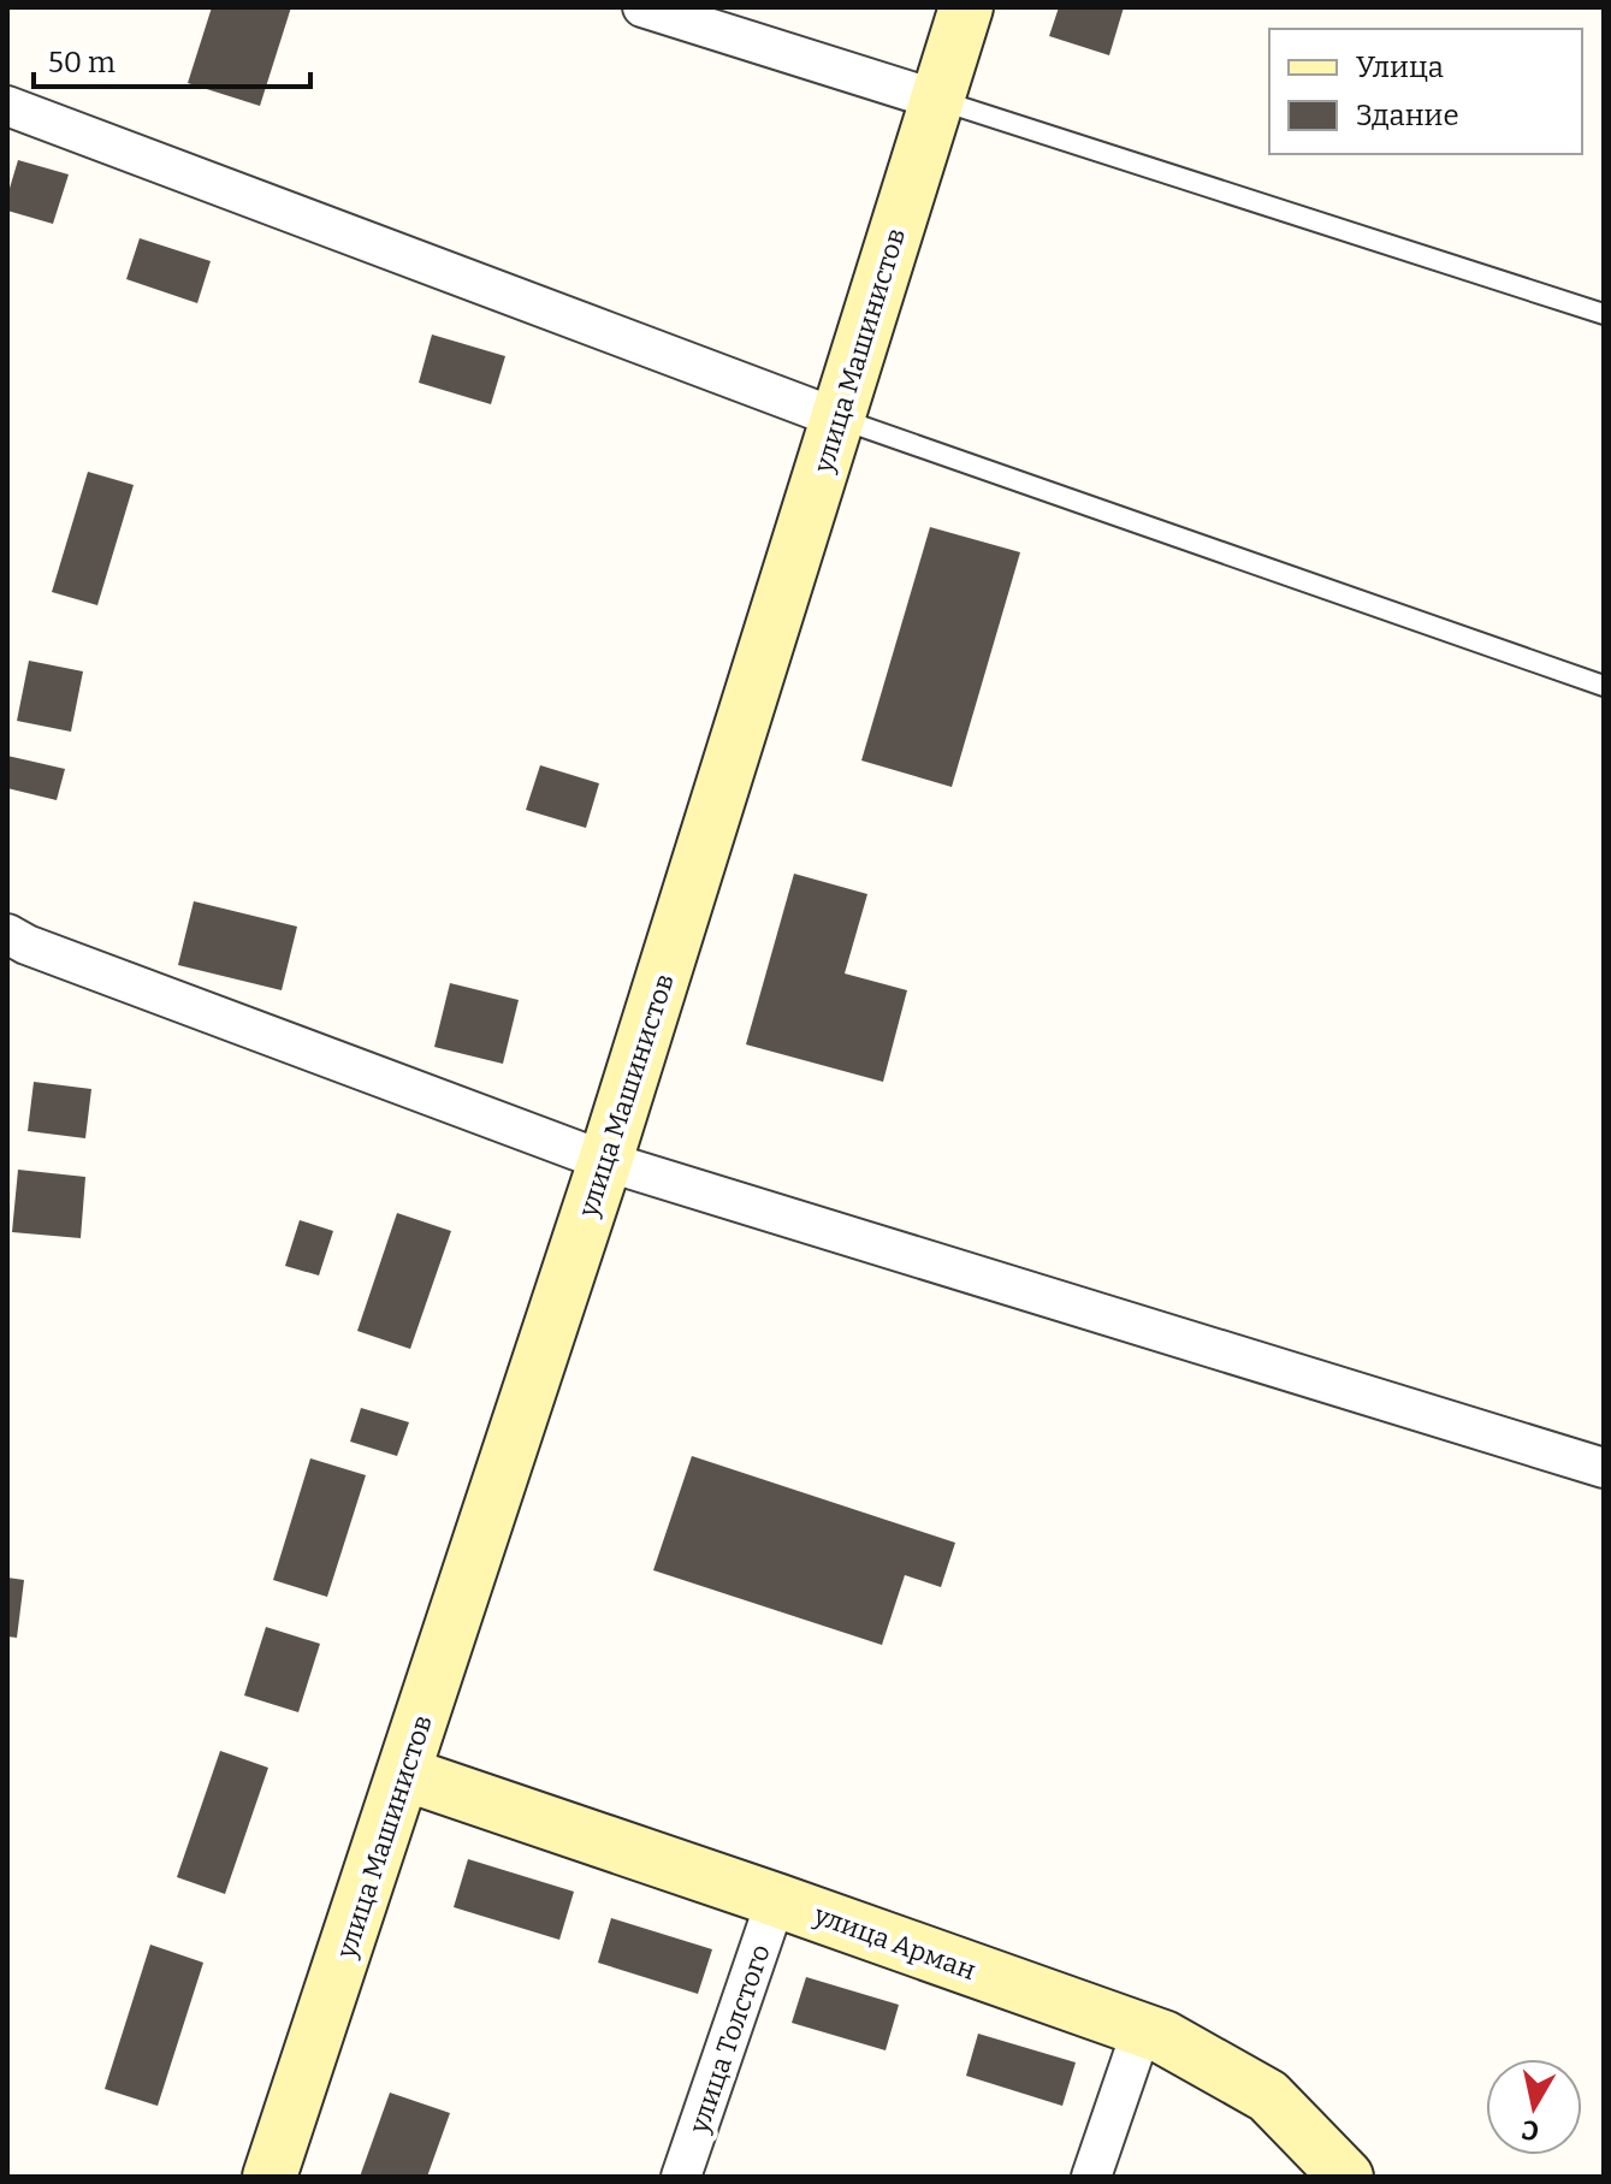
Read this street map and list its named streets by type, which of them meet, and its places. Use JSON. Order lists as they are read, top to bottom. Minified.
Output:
{"streets":{"street":["улица Машинистов","улица Арман","улица Толстого"]},"crossings":[["улица Машинистов","улица Арман"],["улица Арман","улица Толстого"]],"legend":["Улица","Здание"],"scale_bar":"50 m","north":"bottom"}
